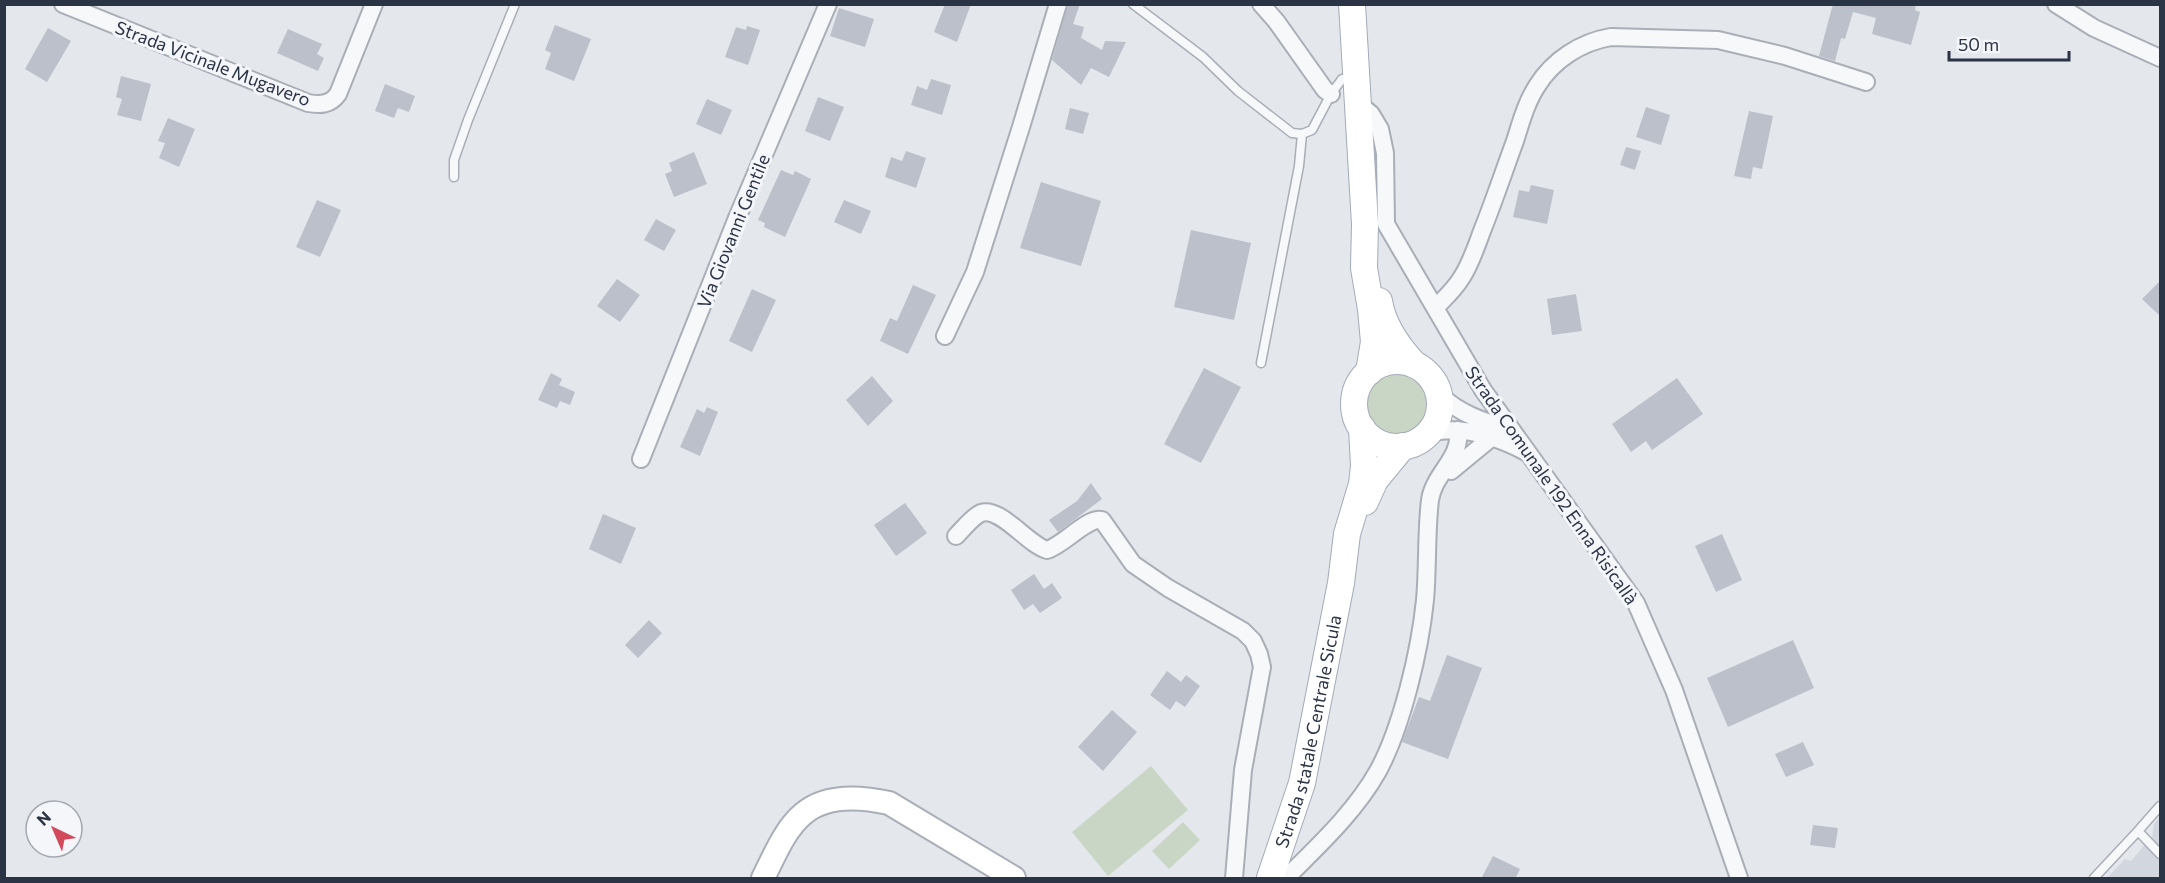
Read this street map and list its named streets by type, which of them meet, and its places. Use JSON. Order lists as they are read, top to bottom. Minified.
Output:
{"streets":{"main road":["Strada statale Centrale Sicula"],"street":["Strada Vicinale Mugavero","Via Giovanni Gentile","Strada Comunale 192 Enna Risicallà"]},"scale_bar":"50 m","north":"top left"}
